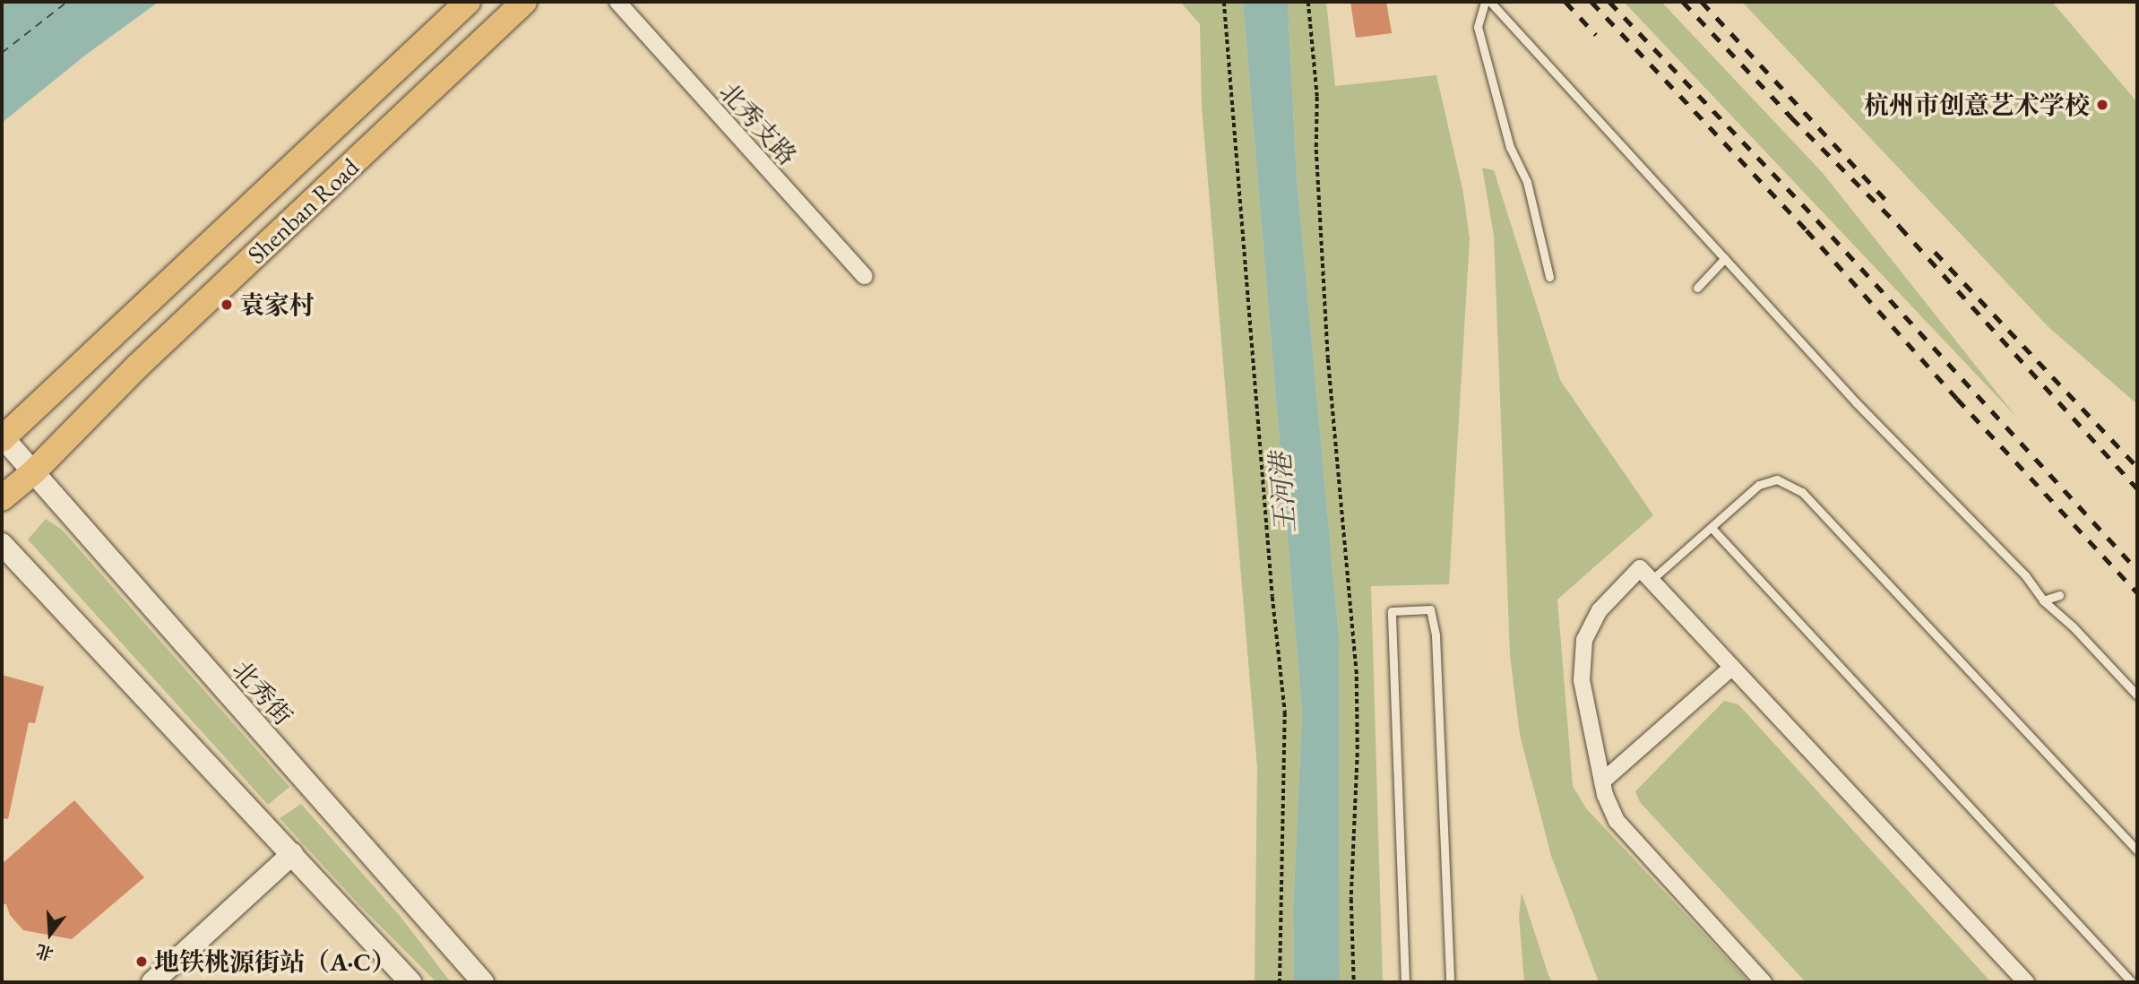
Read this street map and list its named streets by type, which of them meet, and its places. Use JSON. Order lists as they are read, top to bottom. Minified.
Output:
{"streets":{"main road":["Shenban Road","北秀街"],"street":["北秀支路"]},"crossings":[["Shenban Road","北秀街"]],"water":["王河港"],"places":["杭州市创意艺术学校","袁家村","地铁桃源街站（A·C）"],"north":"bottom"}
